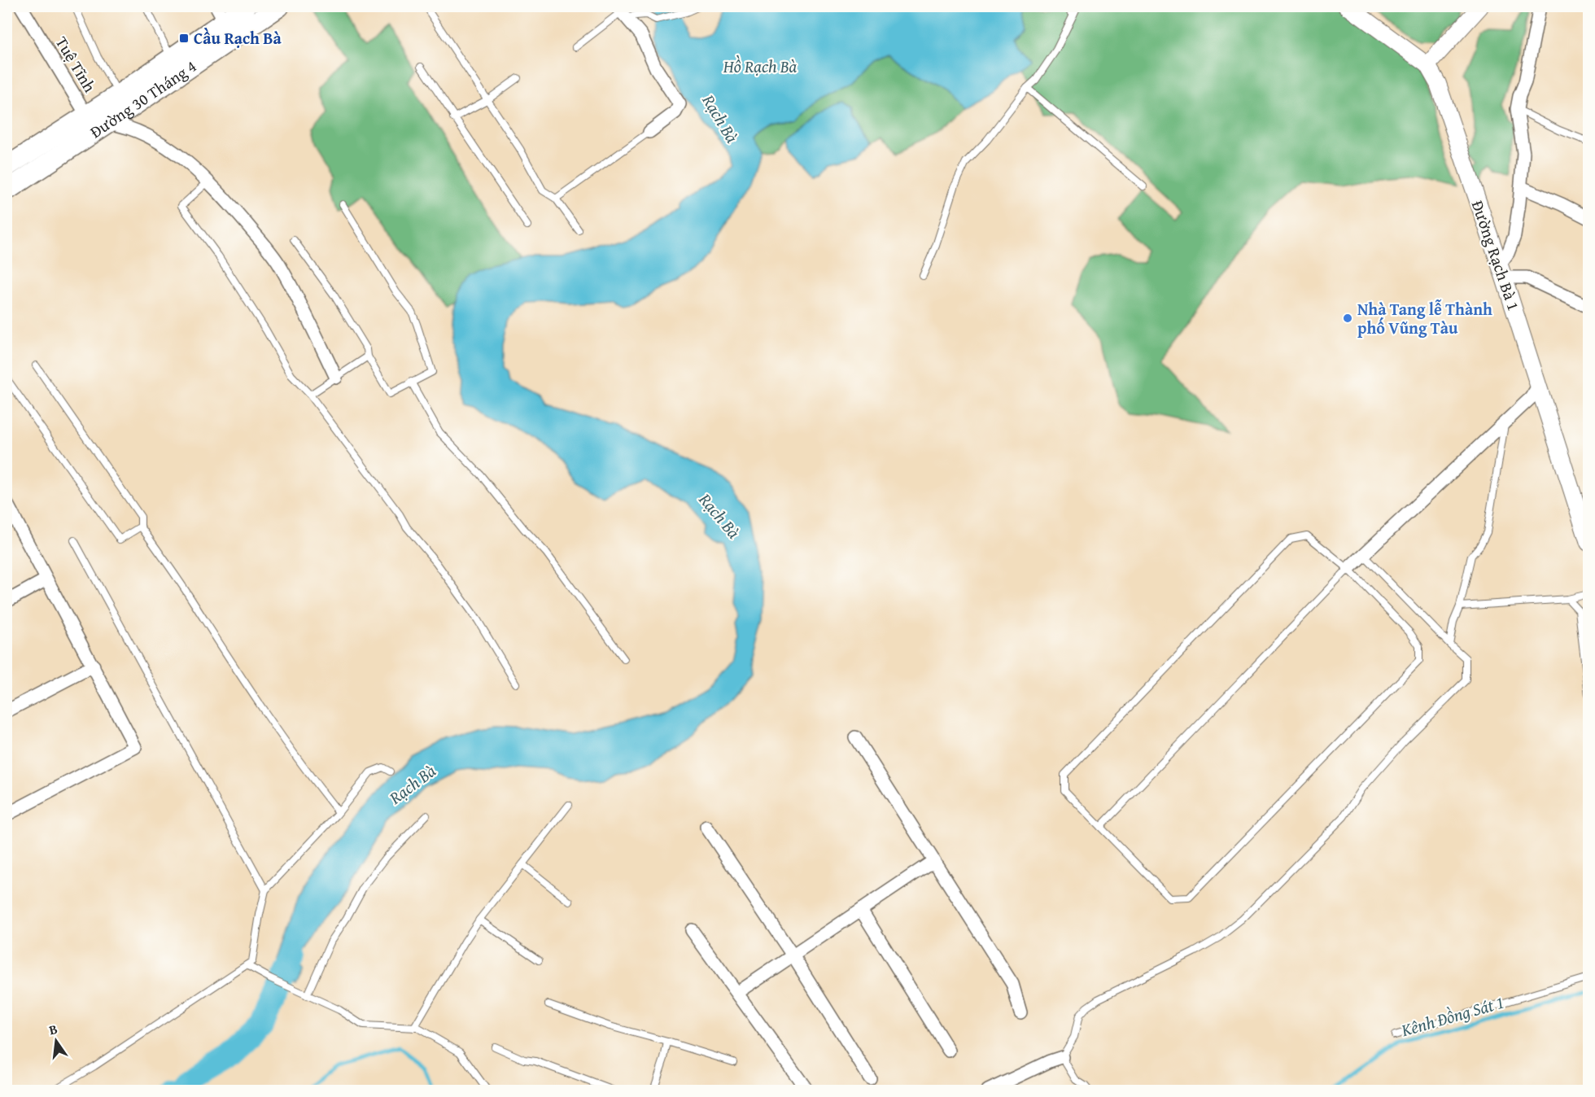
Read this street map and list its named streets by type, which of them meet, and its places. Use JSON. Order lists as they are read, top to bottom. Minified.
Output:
{"streets":{"main road":["Đường 30 Tháng 4"],"street":["Tuệ Tĩnh","Đường Rạch Bà 1"]},"crossings":[["Tuệ Tĩnh","Đường 30 Tháng 4"]],"water":["Hồ Rạch Bà","Rạch Bà","Kênh Đồng Sát 1"],"places":{"transit":["Cầu Rạch Bà"],"other":["Nhà Tang lễ Thành phố Vũng Tàu"]},"north":"top"}
